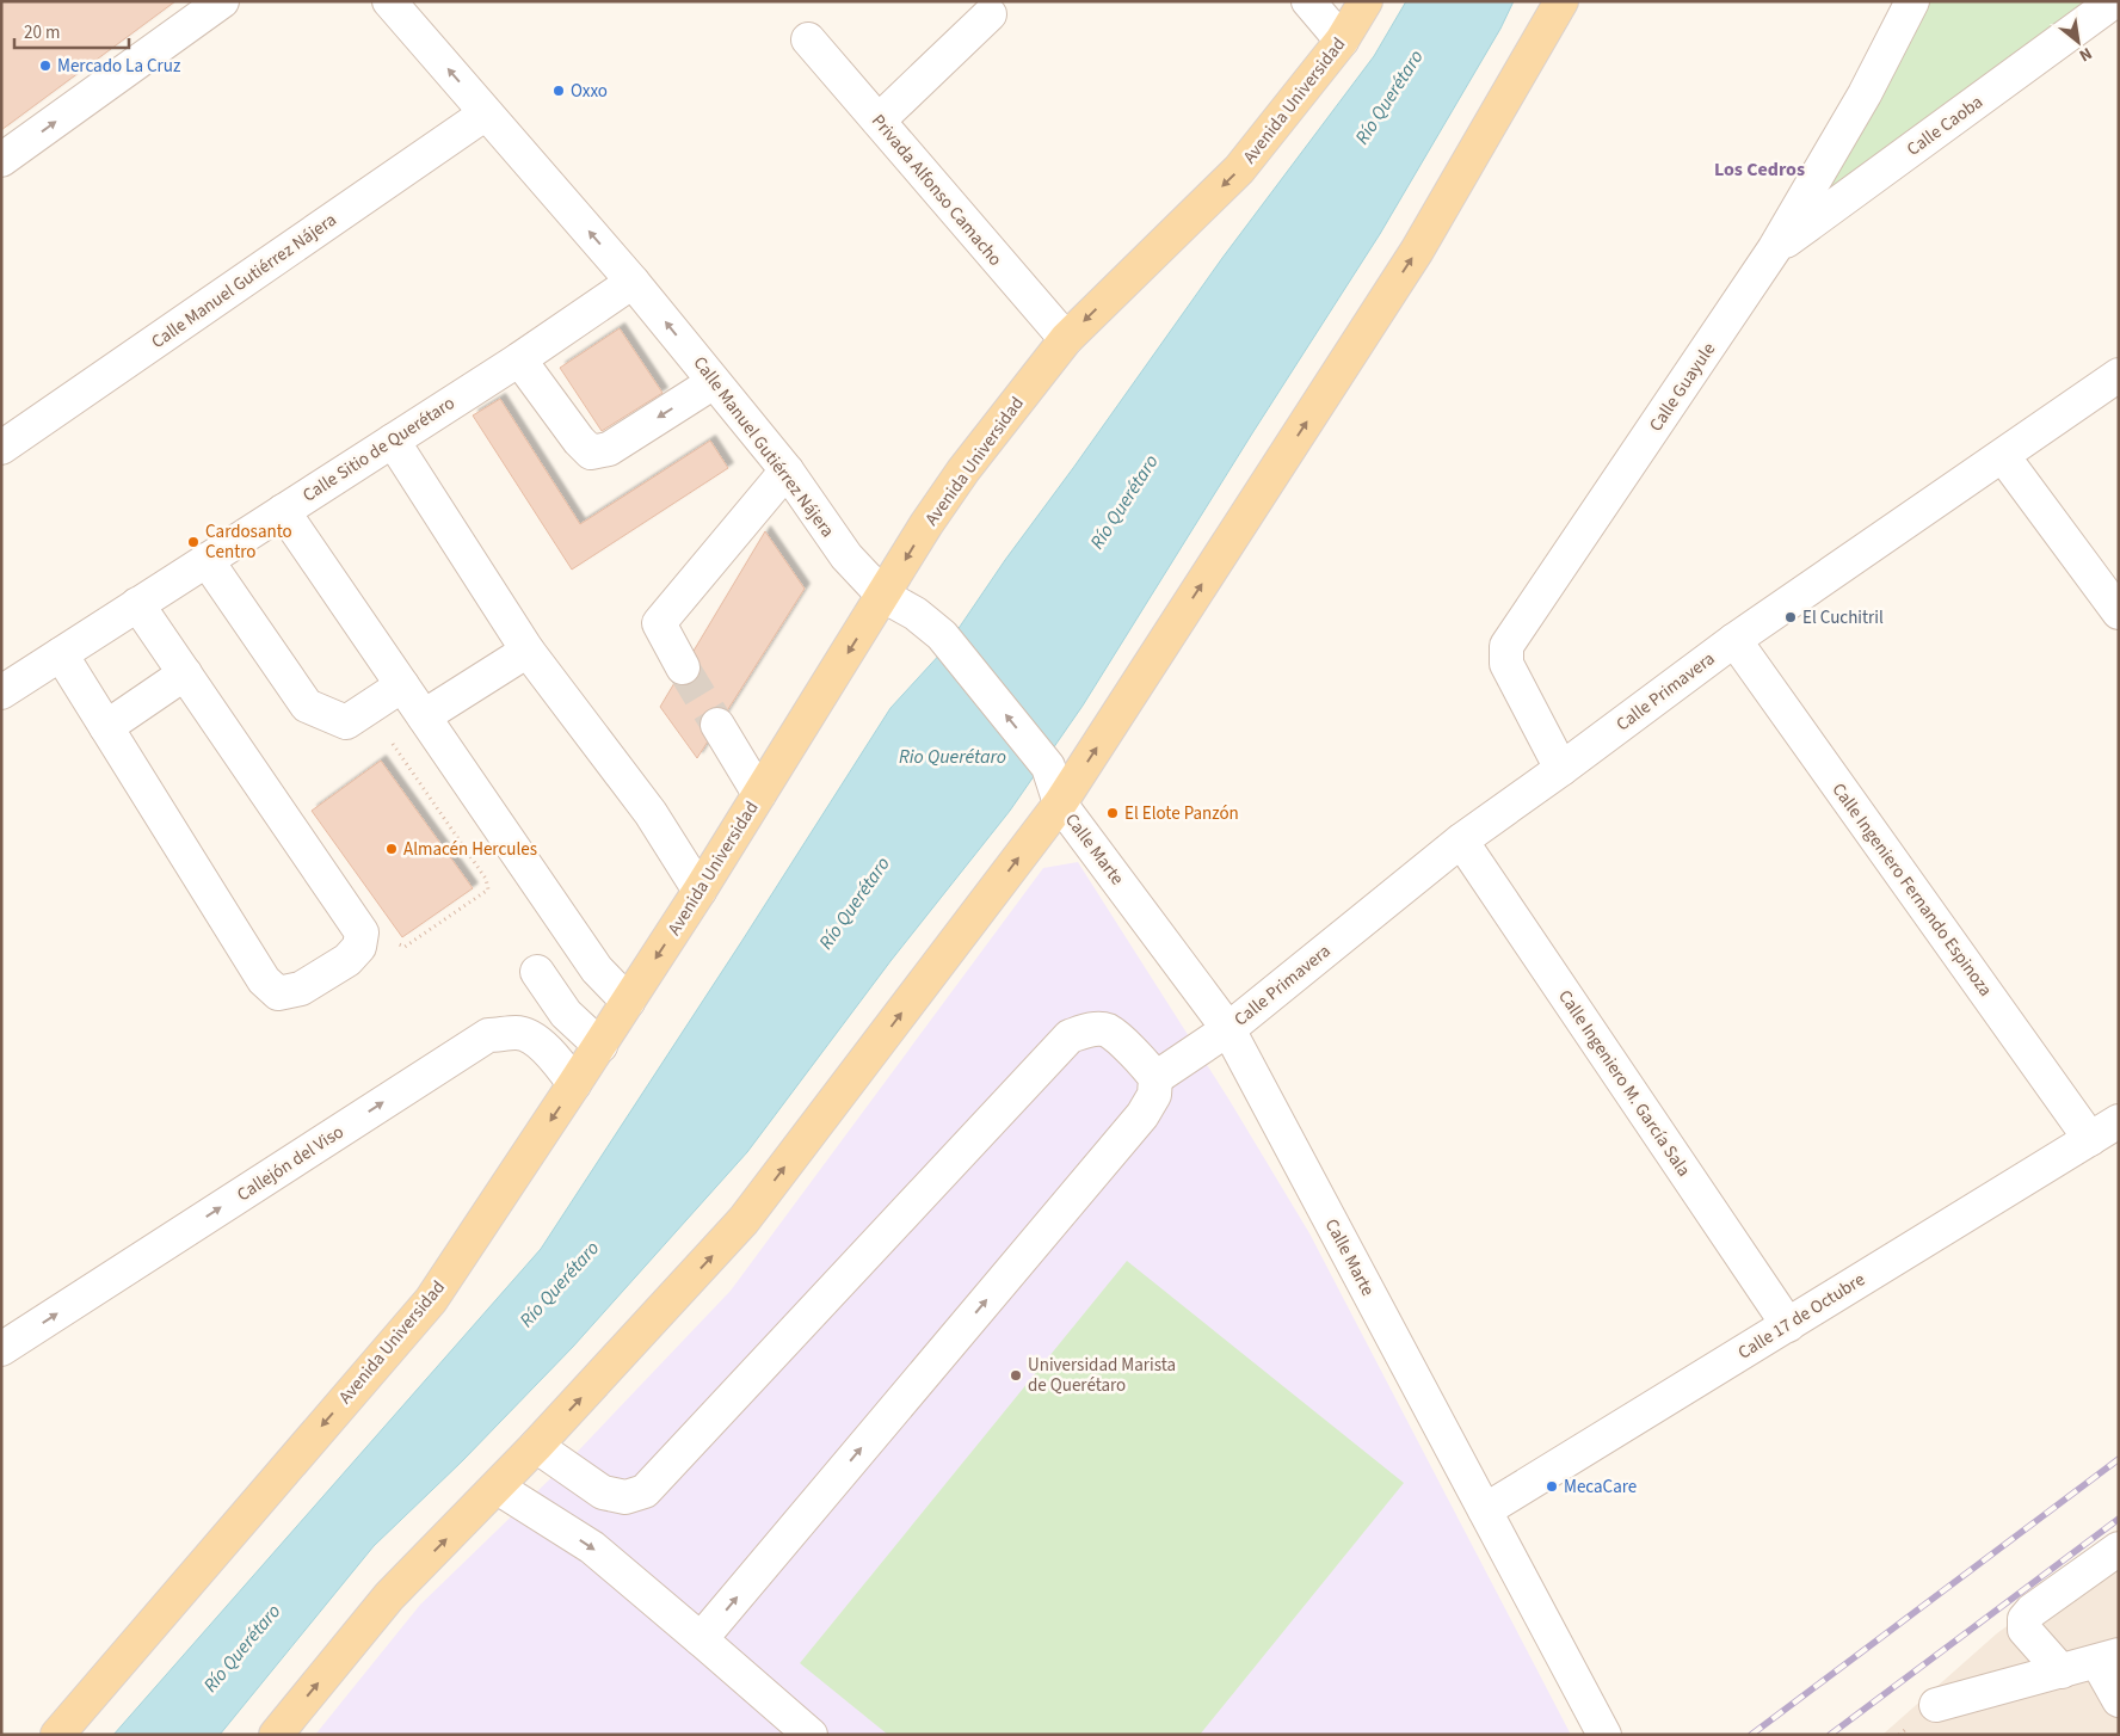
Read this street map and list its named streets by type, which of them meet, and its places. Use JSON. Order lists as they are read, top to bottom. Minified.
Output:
{"streets":{"main road":["Avenida Universidad"],"street":["Calle Caoba","Privada Alfonso Camacho","Calle Manuel Gutiérrez Nájera","Calle Guayule","Calle Sitio de Querétaro","Calle Primavera","Calle Marte","Calle Ingeniero Fernando Espinoza","Calle Ingeniero M. García Sala","Callejón del Viso","Calle 17 de Octubre"]},"crossings":[["Avenida Universidad","Privada Alfonso Camacho"],["Avenida Universidad","Calle Manuel Gutiérrez Nájera"],["Avenida Universidad","Callejón del Viso"],["Calle Caoba","Calle Guayule"],["Calle Manuel Gutiérrez Nájera","Calle Sitio de Querétaro"],["Calle Manuel Gutiérrez Nájera","Calle Marte"],["Calle Guayule","Calle Primavera"],["Calle Primavera","Calle Marte"],["Calle Primavera","Calle Ingeniero Fernando Espinoza"],["Calle Primavera","Calle Ingeniero M. García Sala"],["Calle Marte","Calle 17 de Octubre"],["Calle Ingeniero Fernando Espinoza","Calle 17 de Octubre"],["Calle Ingeniero M. García Sala","Calle 17 de Octubre"]],"one_way":["Calle Manuel Gutiérrez Nájera","Callejón del Viso"],"districts":["Los Cedros"],"water":["Río Querétaro","Rio Querétaro"],"places":["Mercado La Cruz","Oxxo","Cardosanto Centro","El Cuchitril","El Elote Panzón","Almacén Hercules","Universidad Marista de Querétaro","MecaCare"],"scale_bar":"20 m","north":"bottom right"}
